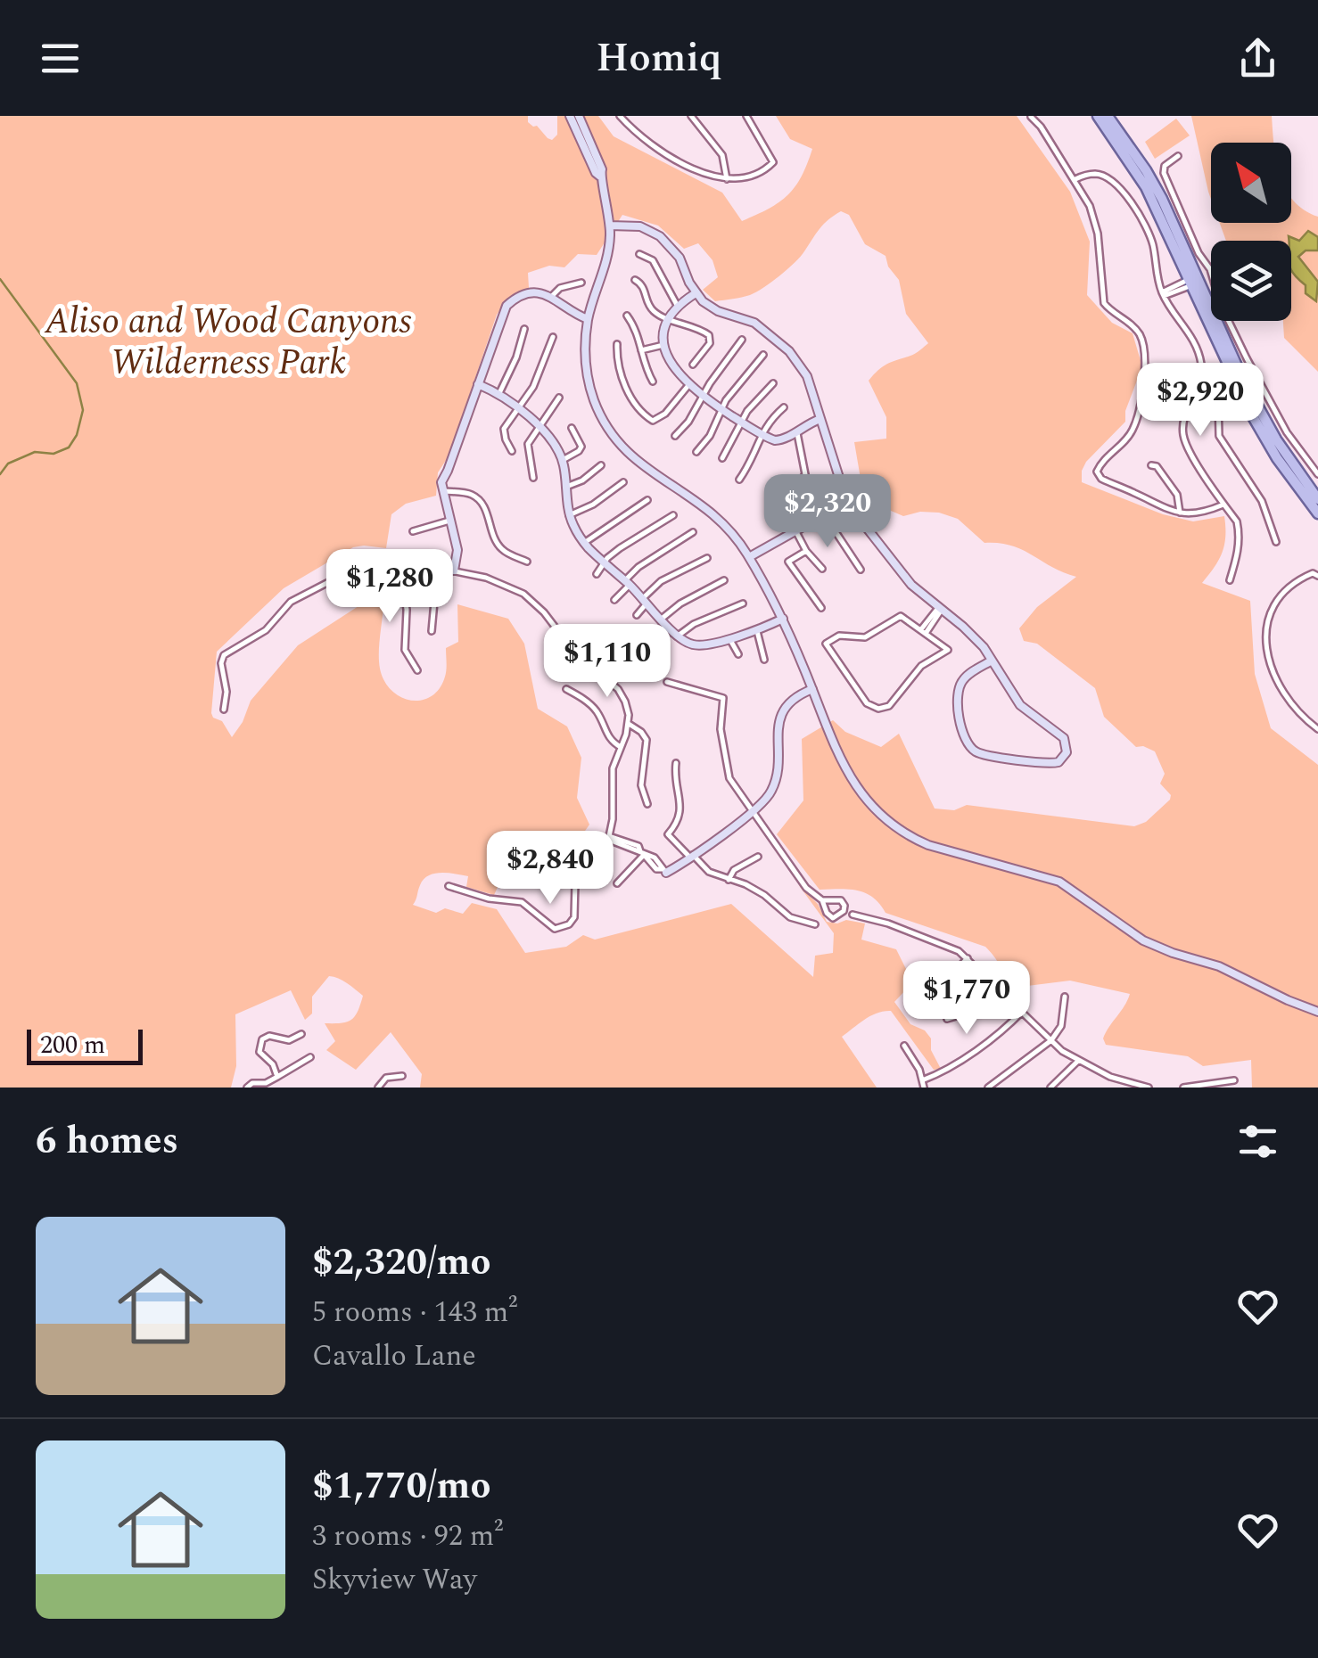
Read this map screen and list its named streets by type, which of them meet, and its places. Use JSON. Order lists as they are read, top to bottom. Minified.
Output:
{"parks":["Aliso and Wood Canyons Wilderness Park"],"scale_bar":"200 m","north":"top left","page":{"header":"Homiq","price":["$2,920","$2,320","$1,280","$1,110","$2,840","$1,770"],"scale":"200 m","heading":"6 homes","list":[{"name":"$2,320/mo","note":"5 rooms · 143 m² · Cavallo Lane"},{"name":"$1,770/mo","note":"3 rooms · 92 m² · Skyview Way"}]}}
